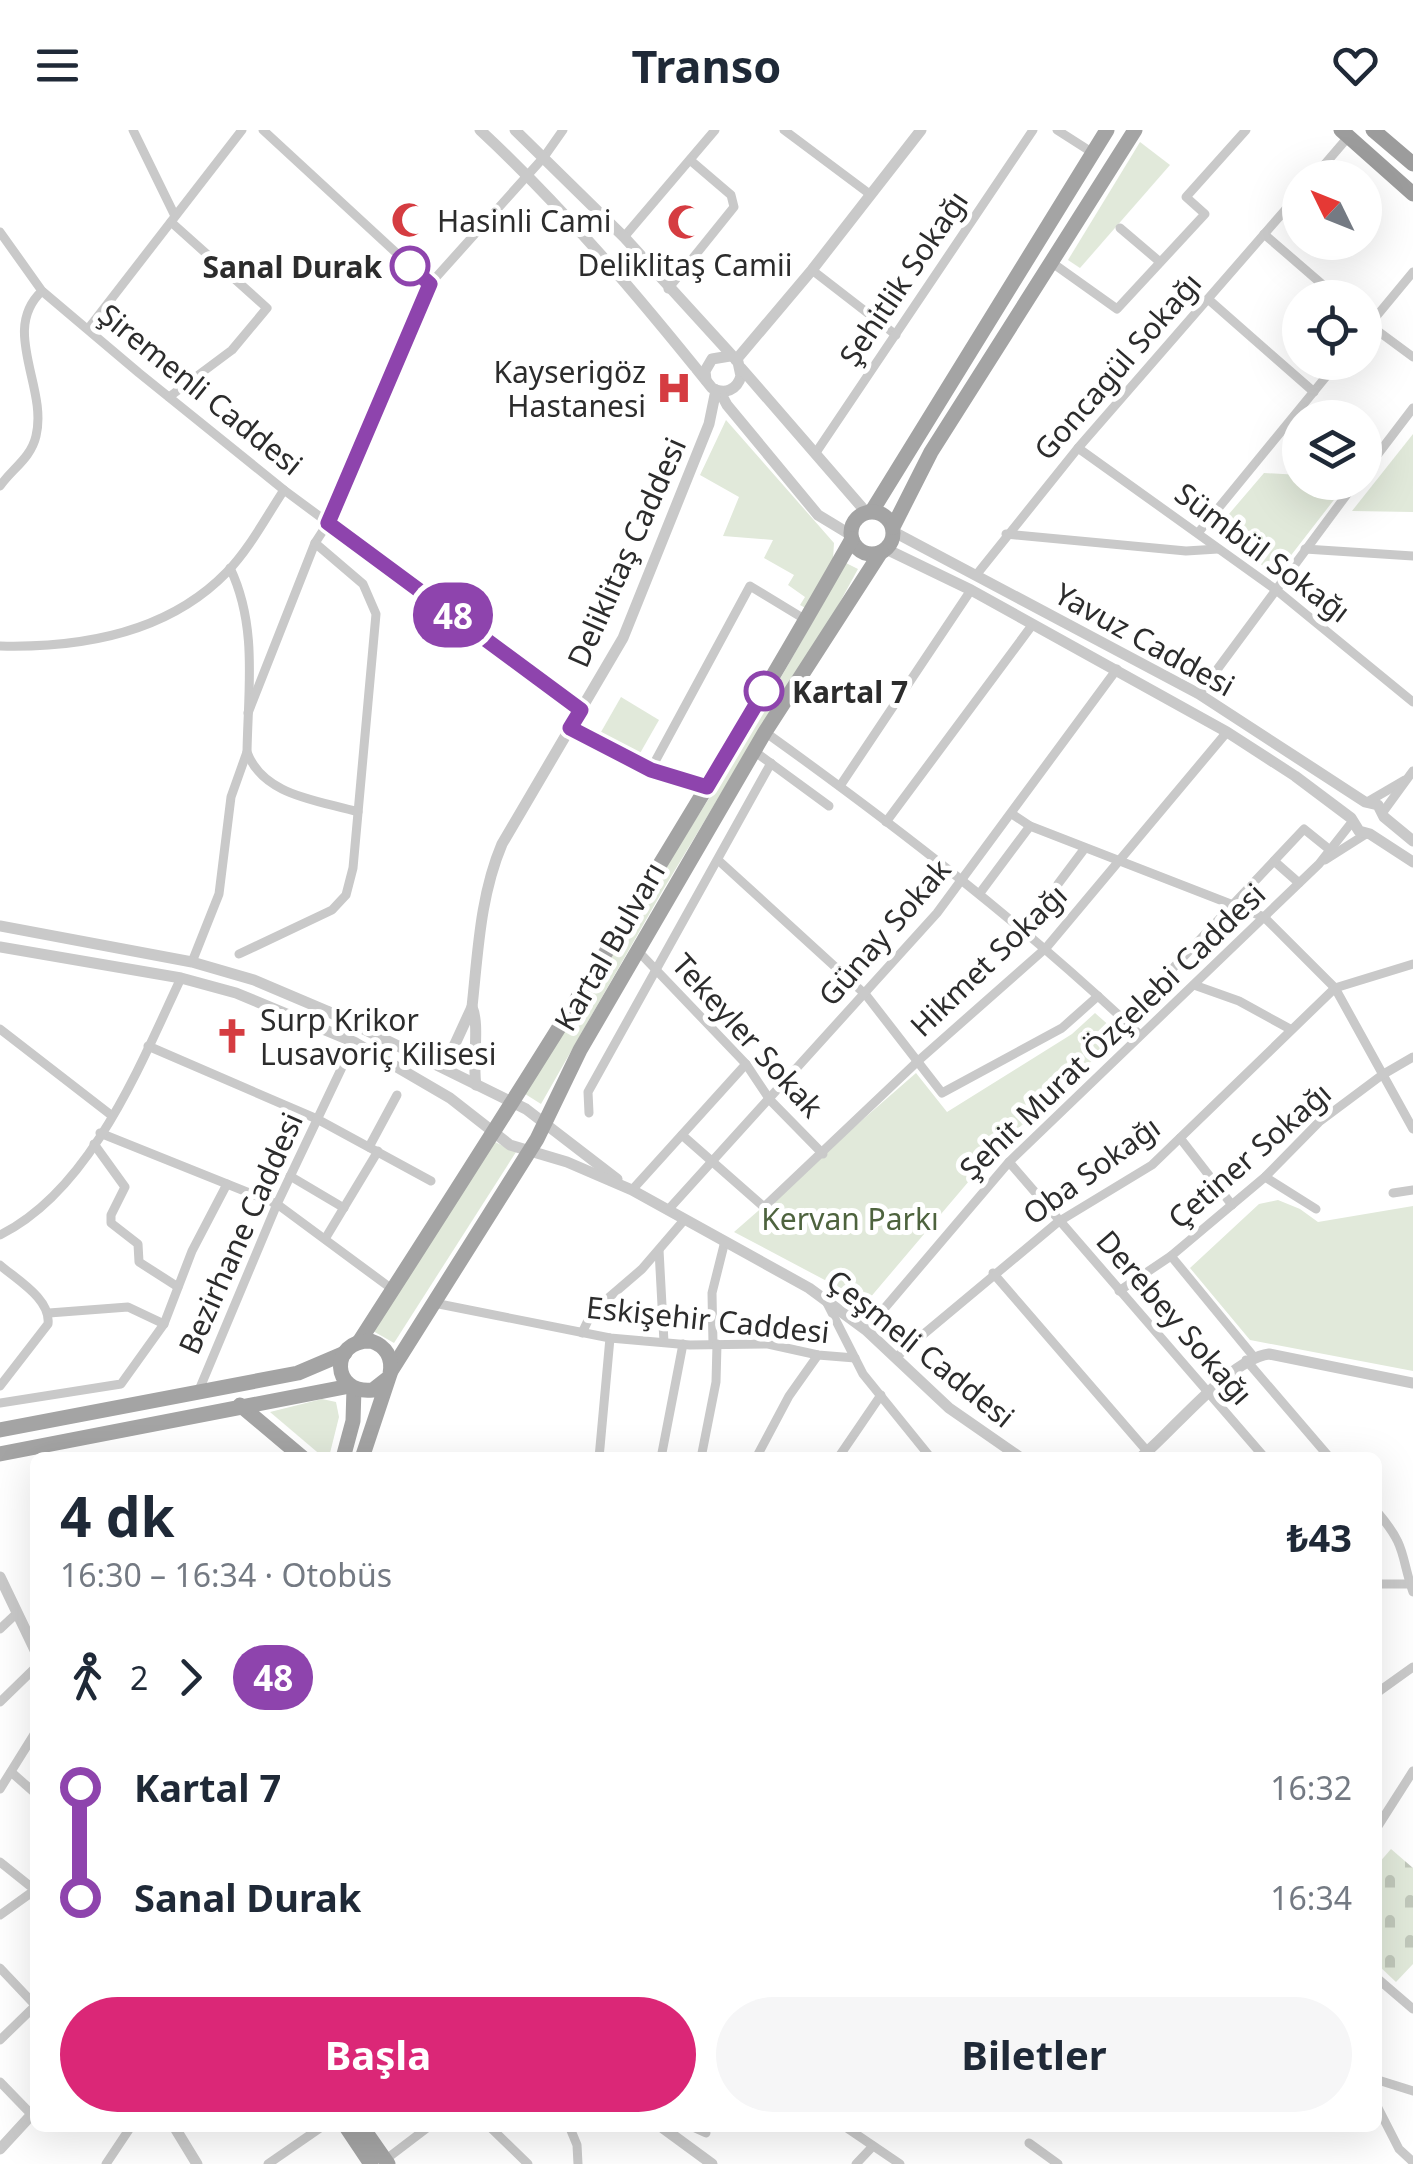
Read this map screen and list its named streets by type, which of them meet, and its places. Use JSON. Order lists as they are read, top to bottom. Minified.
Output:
{"streets":{"main road":["Kartal Bulvarı"],"street":["Şehitlik Sokağı","Goncagül Sokağı","Şiremenli Caddesi","Deliklitaş Caddesi","Sümbül Sokağı","Yavuz Caddesi","Günay Sokak","Hikmet Sokağı","Şehit Murat Özçelebi Caddesi","Tekeyler Sokak","Çetiner Sokağı","Oba Sokağı","Bezirhane Caddesi","Derebey Sokağı","Eskişehir Caddesi","Çeşmeli Caddesi"]},"crossings":[["Goncagül Sokağı","Sümbül Sokağı"],["Goncagül Sokağı","Yavuz Caddesi"],["Şiremenli Caddesi","Deliklitaş Caddesi"],["Deliklitaş Caddesi","Çeşmeli Caddesi"],["Yavuz Caddesi","Günay Sokak"],["Yavuz Caddesi","Kartal Bulvarı"],["Yavuz Caddesi","Hikmet Sokağı"],["Yavuz Caddesi","Şehit Murat Özçelebi Caddesi"],["Günay Sokak","Hikmet Sokağı"],["Günay Sokak","Tekeyler Sokak"],["Günay Sokak","Çeşmeli Caddesi"],["Kartal Bulvarı","Tekeyler Sokak"],["Kartal Bulvarı","Eskişehir Caddesi"],["Kartal Bulvarı","Çeşmeli Caddesi"],["Hikmet Sokağı","Tekeyler Sokak"],["Şehit Murat Özçelebi Caddesi","Derebey Sokağı"],["Şehit Murat Özçelebi Caddesi","Çeşmeli Caddesi"],["Çetiner Sokağı","Derebey Sokağı"],["Oba Sokağı","Derebey Sokağı"],["Oba Sokağı","Çeşmeli Caddesi"],["Bezirhane Caddesi","Çeşmeli Caddesi"]],"parks":["Kervan Parkı"],"places":{"mosque":["Hasinli Cami","Deliklitaş Camii"],"other":["Sanal Durak","Kartal 7"],"hospital":["Kayserigöz Hastanesi"],"church":["Surp Krikor Lusavoriç Kilisesi"]},"lines":["bus line 48"],"north":"top left","page":{"header":"Transo","on_map":"48","heading":["4 dk","16:30 – 16:34 · Otobüs","₺43"],"legs":["2","48"],"list":[{"name":"Kartal 7","value":"16:32"},{"name":"Sanal Durak","value":"16:34"}],"buttons":["Başla","Biletler"]}}
